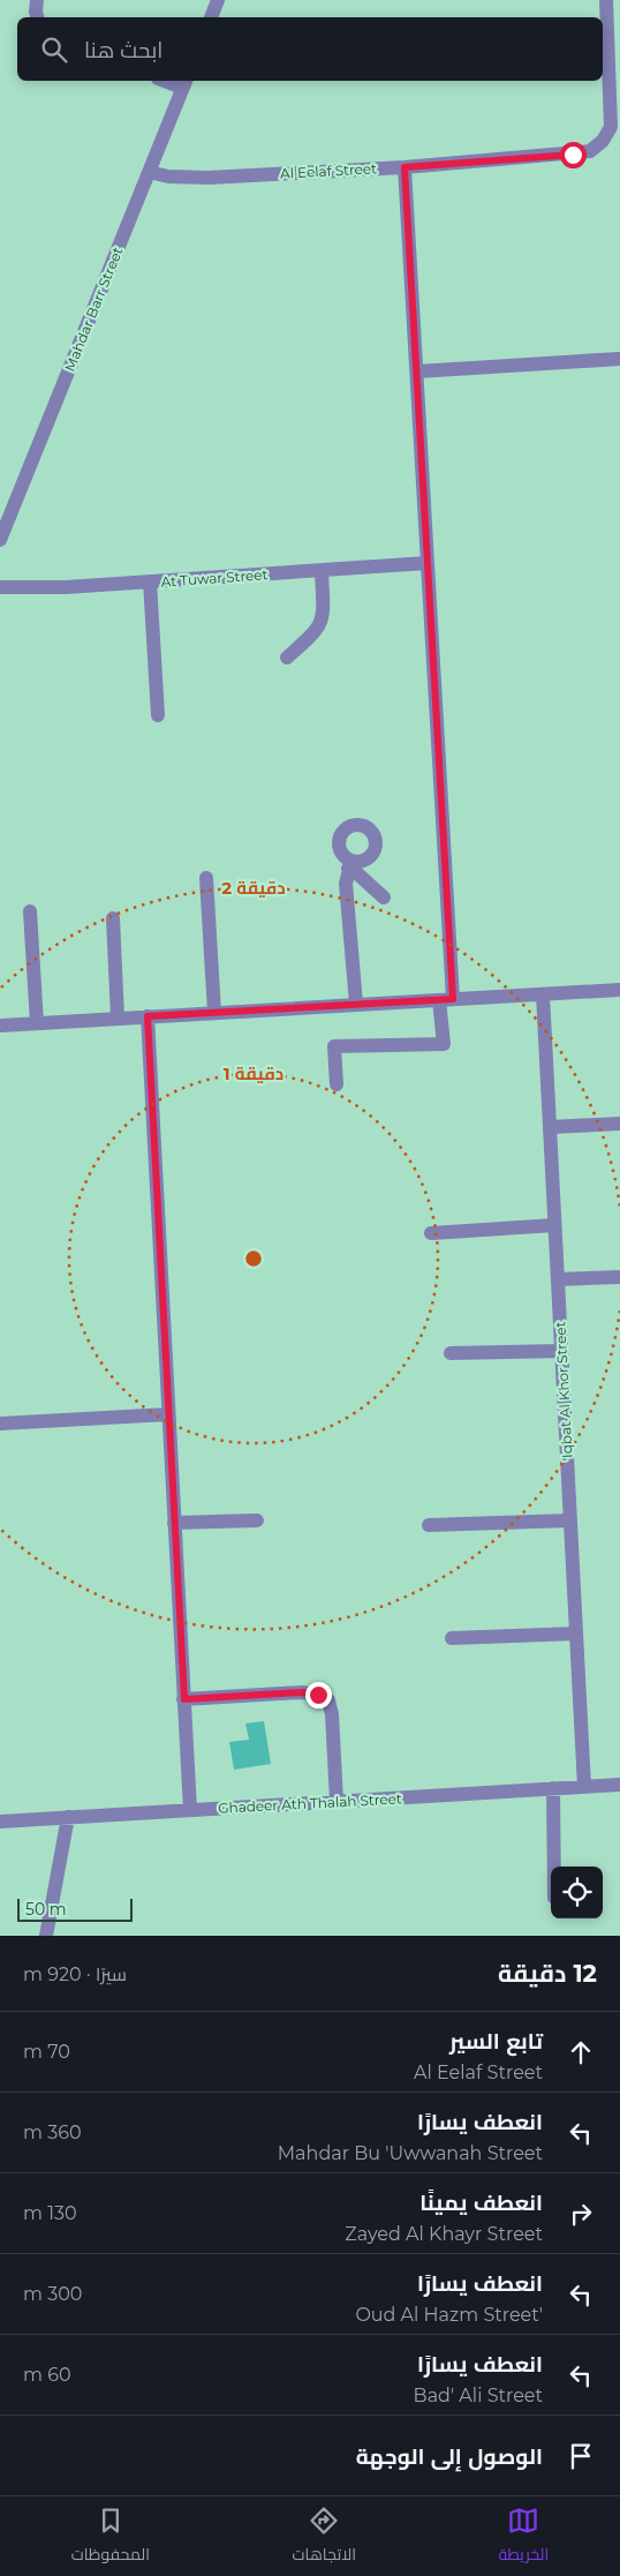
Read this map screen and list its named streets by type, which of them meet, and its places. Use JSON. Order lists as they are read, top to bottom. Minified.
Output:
{"streets":{"street":["Al Eelaf Street","Mahdar Barr Street","At Tuwar Street","'Iqbat Al Khor Street","Ghadeer Ath Thalah Street"]},"crossings":[["Al Eelaf Street","Mahdar Barr Street"],["'Iqbat Al Khor Street","Ghadeer Ath Thalah Street"]],"scale_bar":"50 m","page":{"search":"ابحث هنا","scale":"50 m","heading":["12 دقيقة","سيرًا · 920 m"],"list":[["تابع السير","Al Eelaf Street","70 m"],["انعطف يسارًا","Mahdar Bu 'Uwwanah Street","360 m"],["انعطف يمينًا","Zayed Al Khayr Street","130 m"],["انعطف يسارًا","'Oud Al Hazm Street","300 m"],["انعطف يسارًا","Bad' Ali Street","60 m"],"الوصول إلى الوجهة"],"nav":["الخريطة","الاتجاهات","المحفوظات"]},"rings":["2 دقيقة","1 دقيقة"]}
